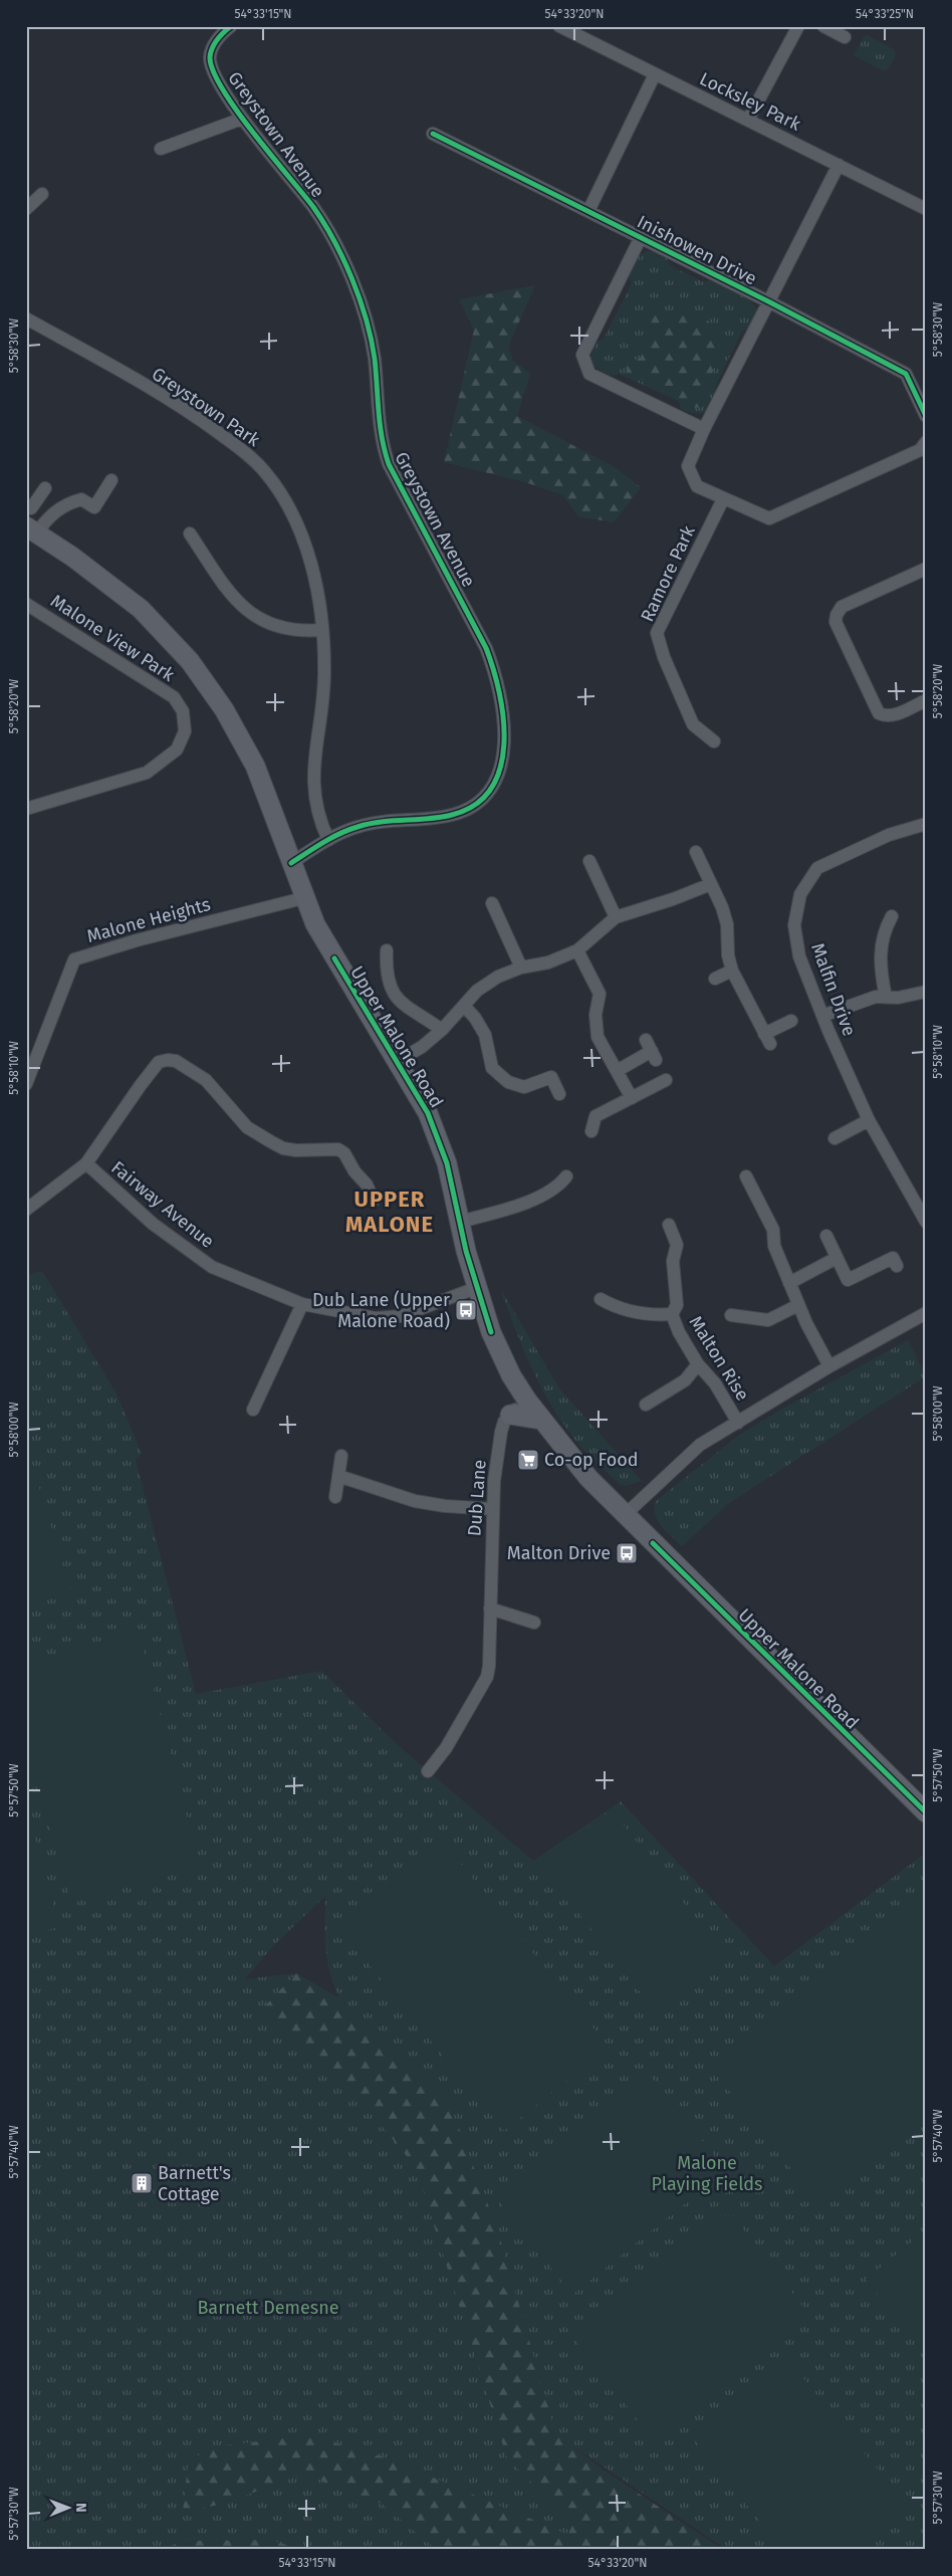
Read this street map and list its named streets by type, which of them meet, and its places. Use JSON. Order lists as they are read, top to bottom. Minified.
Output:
{"streets":{"main road":["Upper Malone Road"],"street":["Locksley Park","Greystown Avenue","Inishowen Drive","Greystown Park","Ramore Park","Malone View Park","Malone Heights","Malfin Drive","Fairway Avenue","Malton Rise","Dub Lane"]},"crossings":[["Greystown Avenue","Greystown Park"],["Greystown Avenue","Upper Malone Road"],["Malone Heights","Upper Malone Road"],["Upper Malone Road","Fairway Avenue"],["Upper Malone Road","Dub Lane"]],"districts":["UPPER MALONE"],"parks":["Malone Playing Fields","Barnett Demesne"],"places":{"bus stop":["Dub Lane (Upper Malone Road)","Malton Drive"],"supermarket":["Co-op Food"],"building":["Barnett's Cottage"]},"north":"right","coordinates":["54°33'15\"N","54°33'20\"N","54°33'25\"N","5°58'30\"W","5°58'20\"W","5°58'10\"W","5°58'00\"W","5°57'50\"W","5°57'40\"W","5°57'30\"W"]}
